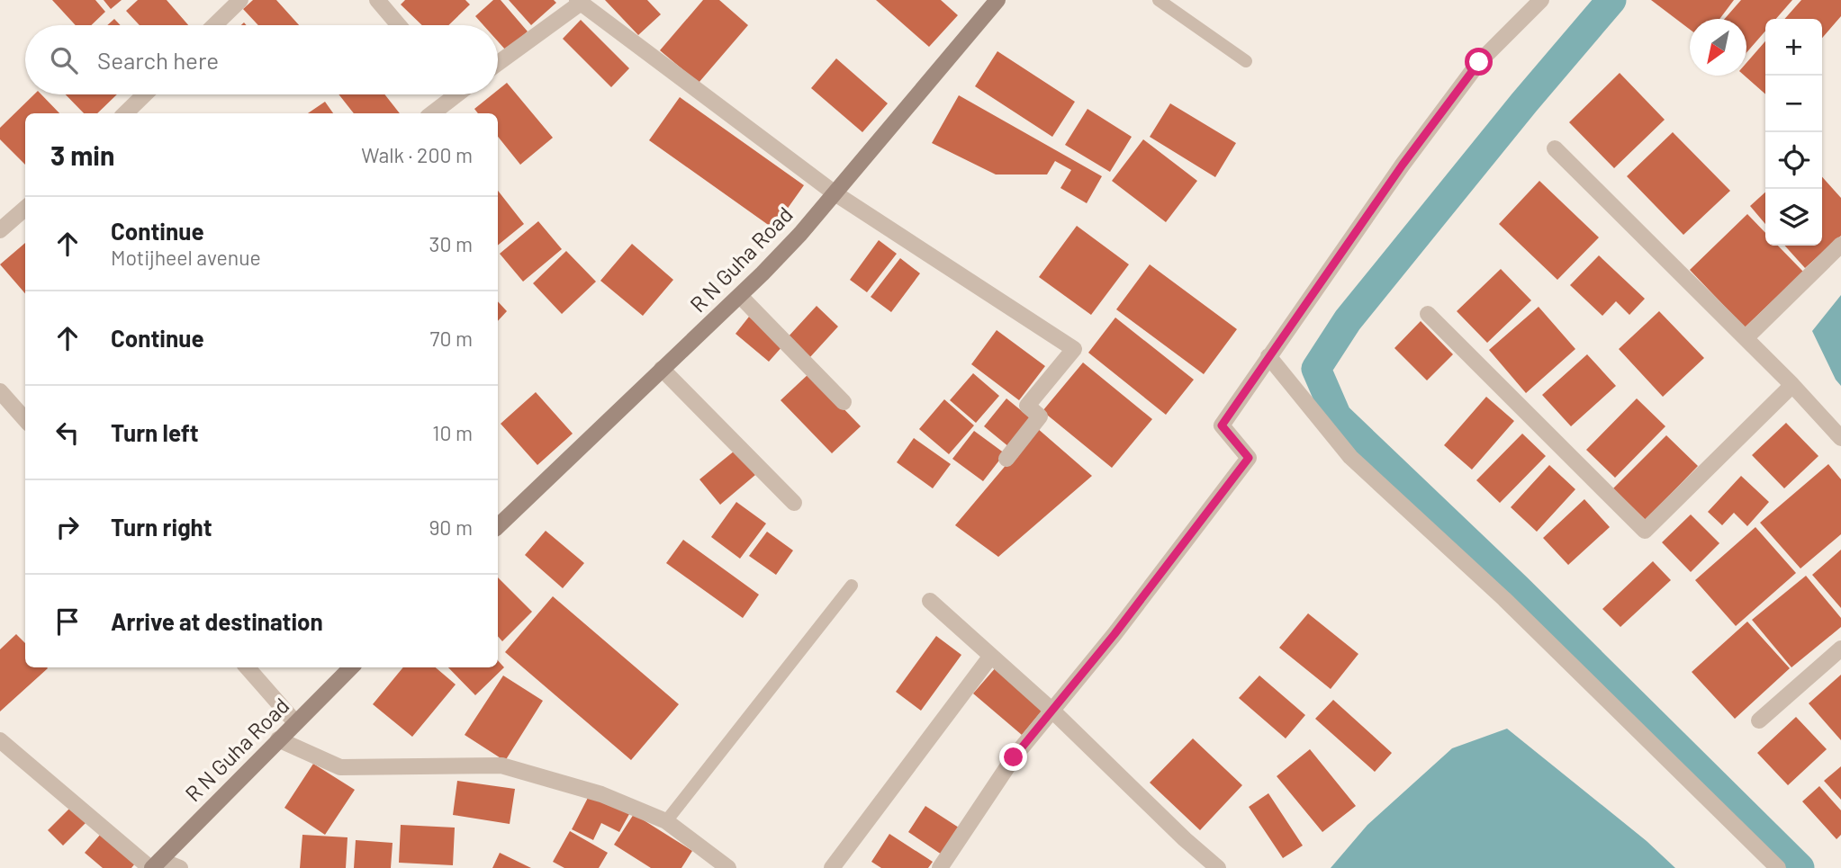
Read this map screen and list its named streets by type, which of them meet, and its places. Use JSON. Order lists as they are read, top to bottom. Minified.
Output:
{"streets":{"street":["R N Guha Road"]},"north":"bottom left","page":{"map_buttons":["+","−"],"search":"Search here","heading":["3 min","Walk · 200 m"],"list":[["Continue","Motijheel avenue","30 m"],["Continue","70 m"],["Turn left","10 m"],["Turn right","90 m"],"Arrive at destination"]}}
